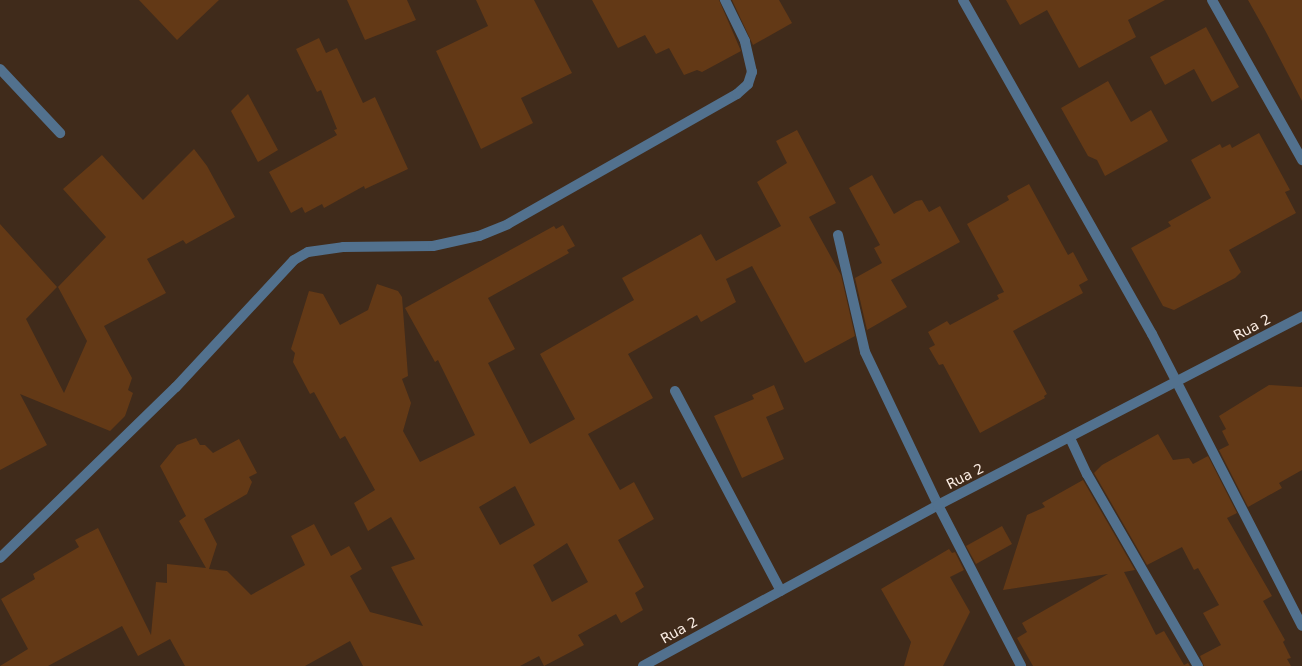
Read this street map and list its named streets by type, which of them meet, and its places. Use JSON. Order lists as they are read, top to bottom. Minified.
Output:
{"streets":{"street":["Rua 2"]}}
